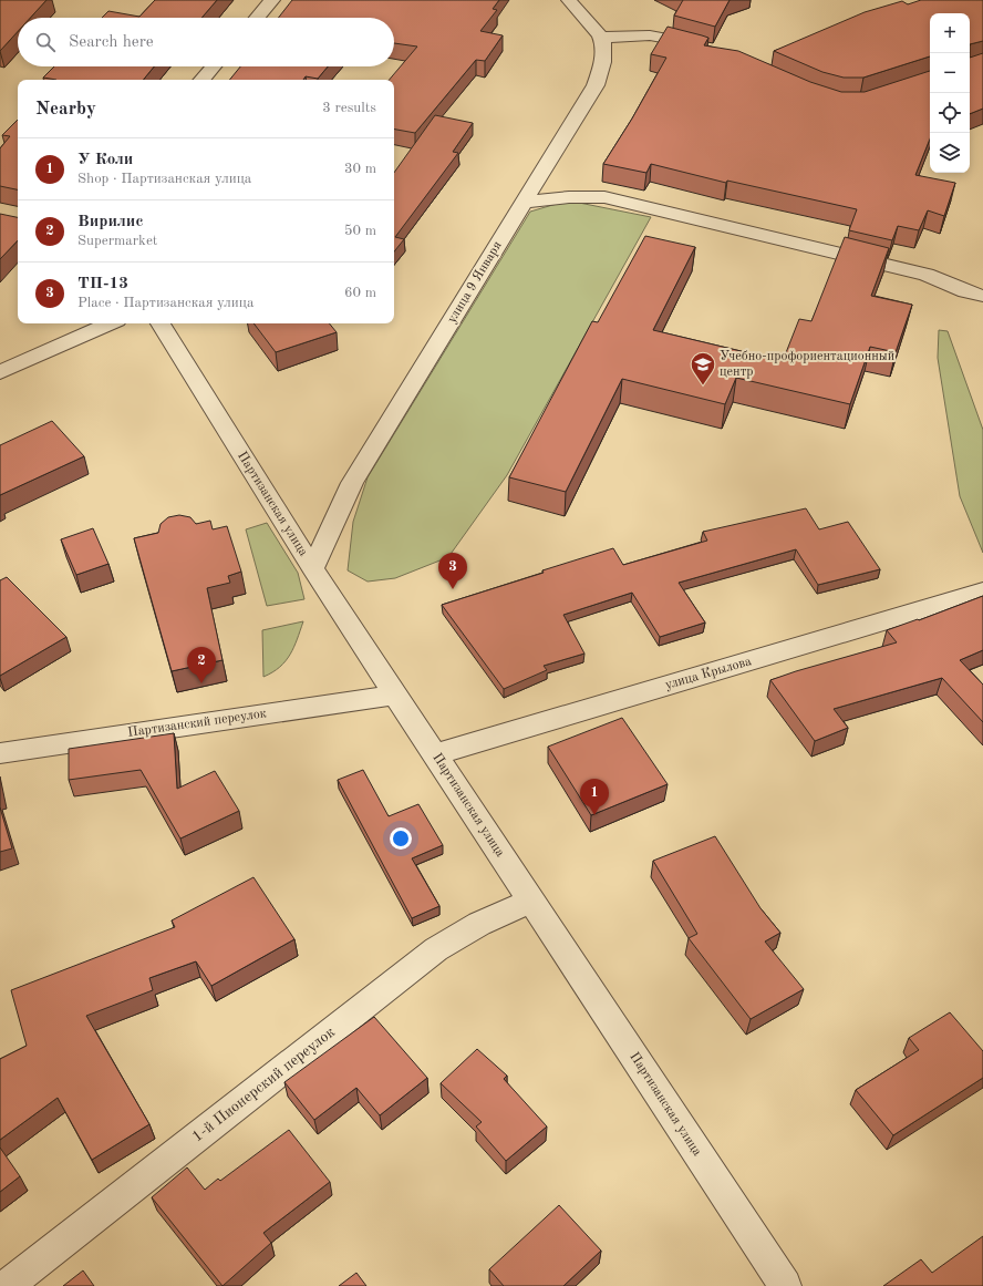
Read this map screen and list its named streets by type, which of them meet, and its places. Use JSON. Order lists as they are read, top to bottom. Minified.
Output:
{"streets":{"street":["улица 9 Января","Партизанская улица","улица Крылова","Партизанский переулок","1-й Пионерский переулок"]},"crossings":[["улица 9 Января","Партизанская улица"],["Партизанская улица","улица Крылова"],["Партизанская улица","Партизанский переулок"],["Партизанская улица","1-й Пионерский переулок"]],"places":{"school or university":["Учебно-профориентационный центр"]},"page":{"map_buttons":["+","−"],"search":"Search here","heading":["Nearby","3 results"],"list":[{"mark":"1","name":"У Коли","note":"Shop · Партизанская улица","value":"30 m"},{"mark":"2","name":"Вирилис","note":"Supermarket","value":"50 m"},{"mark":"3","name":"ТП-13","note":"Place · Партизанская улица","value":"60 m"}],"pins":["3","2","1"]}}
